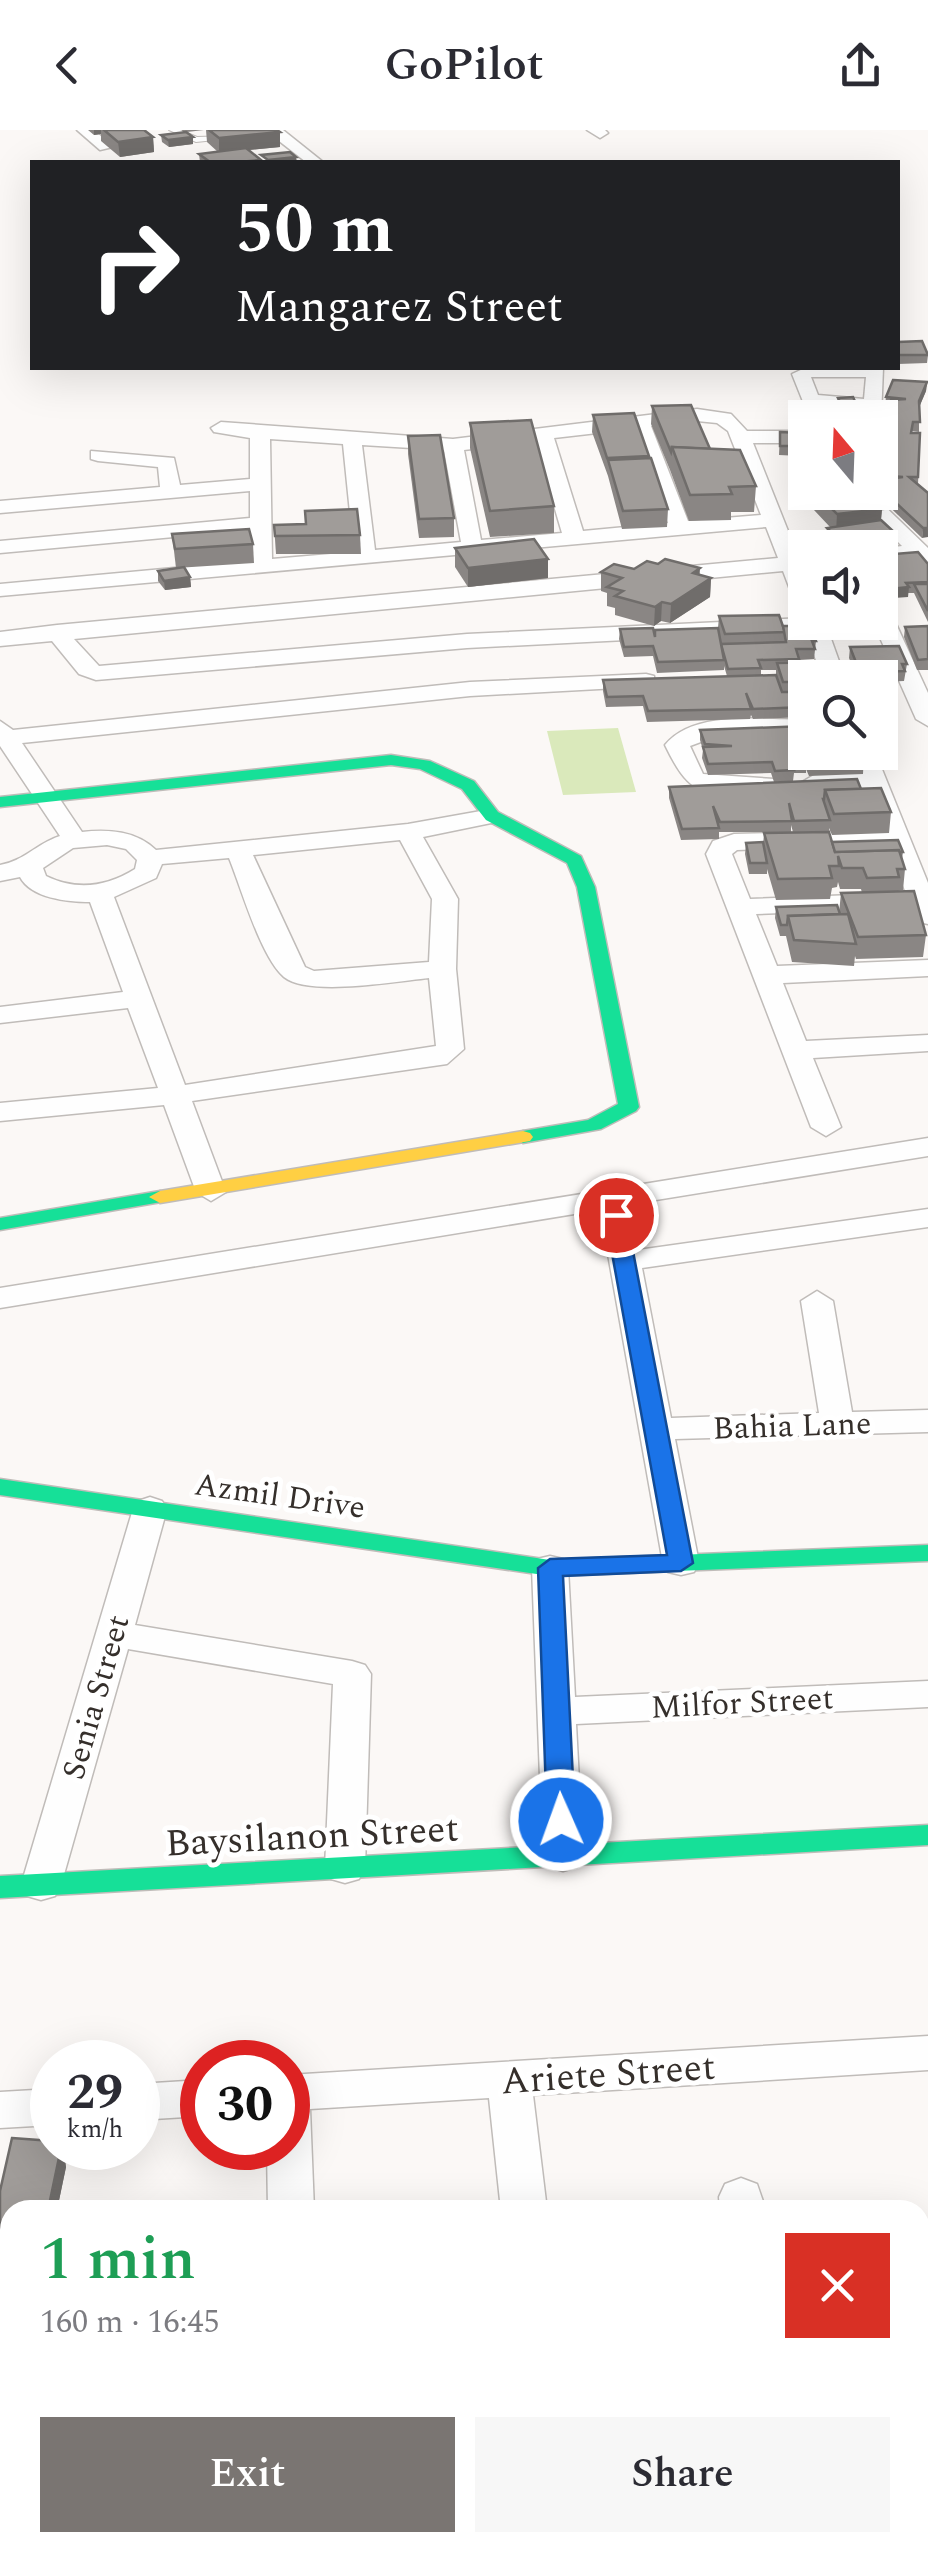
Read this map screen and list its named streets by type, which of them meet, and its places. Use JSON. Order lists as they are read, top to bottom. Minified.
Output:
{"streets":{"street":["Bahia Lane","Azmil Drive","Senia Street","Milfor Street","Baysilanon Street","Ariete Street"]},"crossings":[["Azmil Drive","Senia Street"],["Senia Street","Baysilanon Street"]],"north":"top","page":{"header":"GoPilot","turn":["50 m","Mangarez Street"],"speed":"29 km/h","limit":"30","heading":["1 min","160 m · 16:45"],"buttons":["Exit","Share"]}}
